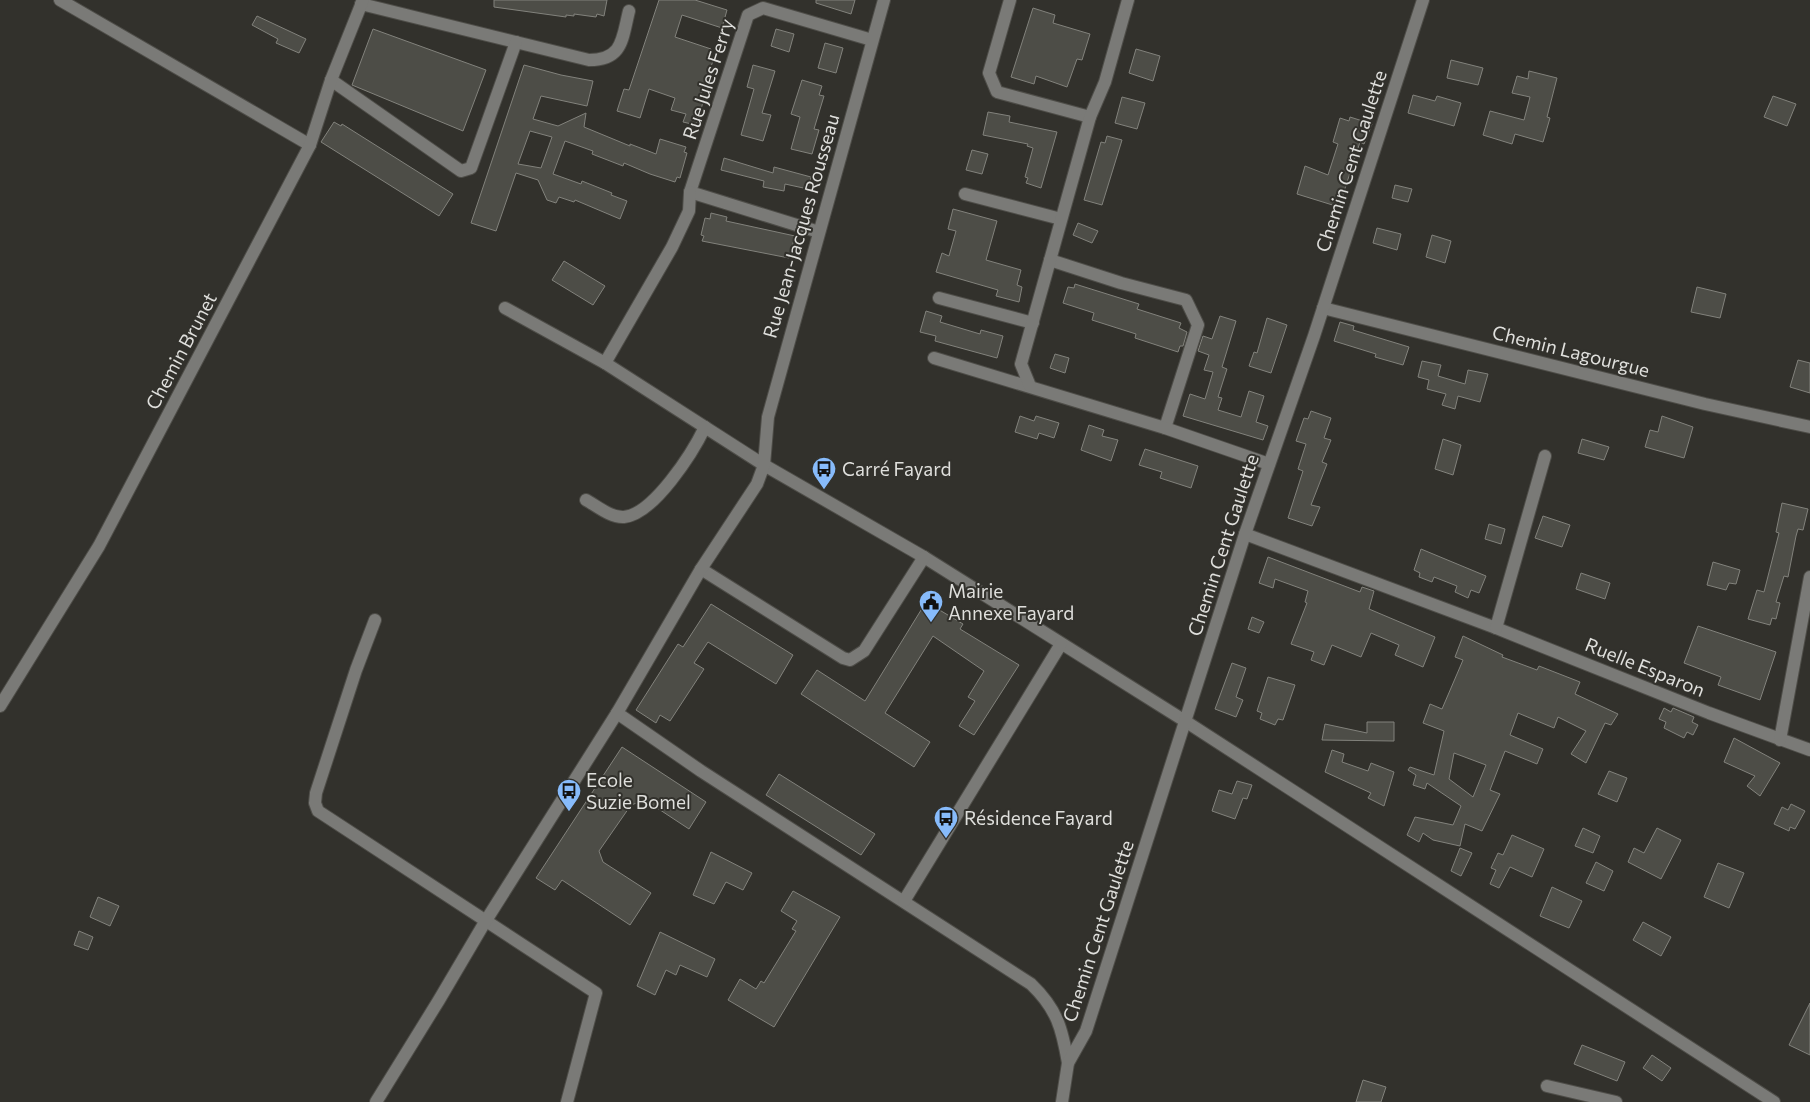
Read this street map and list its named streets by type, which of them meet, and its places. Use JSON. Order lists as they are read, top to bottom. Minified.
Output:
{"streets":{"street":["Rue Jules Ferry","Chemin Cent Gaulette","Rue Jean-Jacques Rousseau","Chemin Brunet","Chemin Lagourgue","Ruelle Esparon"]},"crossings":[["Rue Jules Ferry","Rue Jean-Jacques Rousseau"],["Chemin Cent Gaulette","Chemin Lagourgue"],["Chemin Cent Gaulette","Ruelle Esparon"]],"places":{"bus stop":["Carré Fayard","Ecole Suzie Bomel","Résidence Fayard"],"public building":["Mairie Annexe Fayard"]}}
